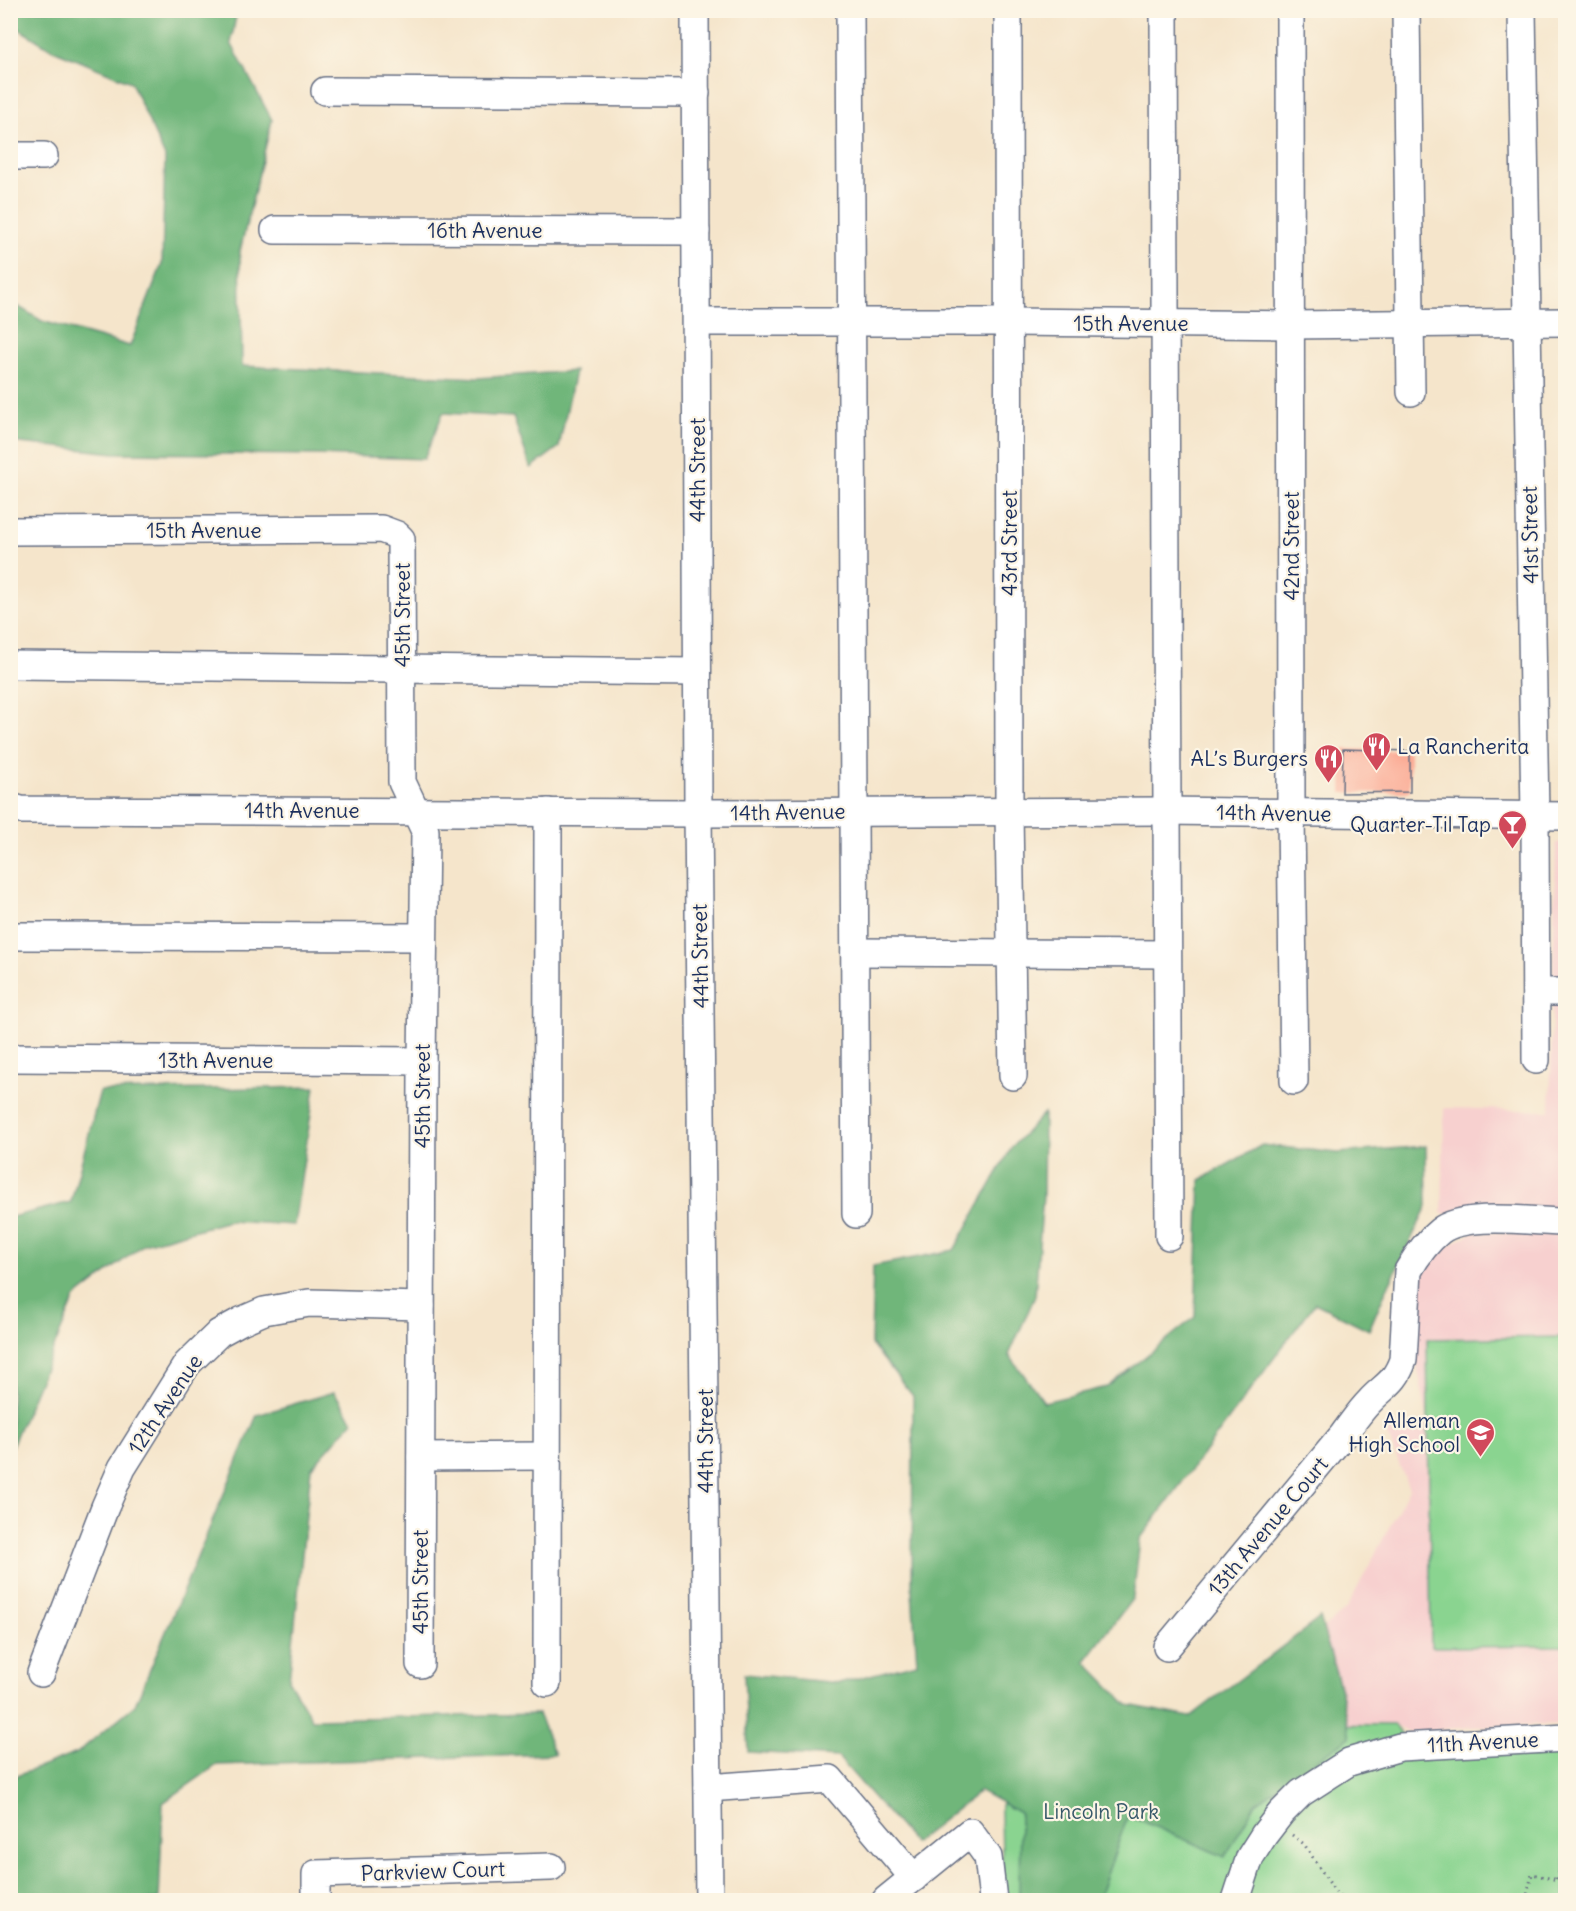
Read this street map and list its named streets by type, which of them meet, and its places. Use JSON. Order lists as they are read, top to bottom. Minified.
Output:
{"streets":{"street":["16th Avenue","15th Avenue","44th Street","41st Street","43rd Street","42nd Street","45th Street","14th Avenue","13th Avenue","12th Avenue","13th Avenue Court","11th Avenue","Parkview Court"]},"crossings":[["16th Avenue","44th Street"],["15th Avenue","44th Street"],["15th Avenue","41st Street"],["15th Avenue","43rd Street"],["15th Avenue","42nd Street"],["15th Avenue","45th Street"],["44th Street","14th Avenue"],["41st Street","14th Avenue"],["43rd Street","14th Avenue"],["42nd Street","14th Avenue"],["45th Street","14th Avenue"],["45th Street","13th Avenue"],["45th Street","12th Avenue"]],"parks":["Lincoln Park"],"places":{"restaurant":["La Rancherita","AL’s Burgers"],"bar":["Quarter-Til Tap"],"school or university":["Alleman High School"]}}
